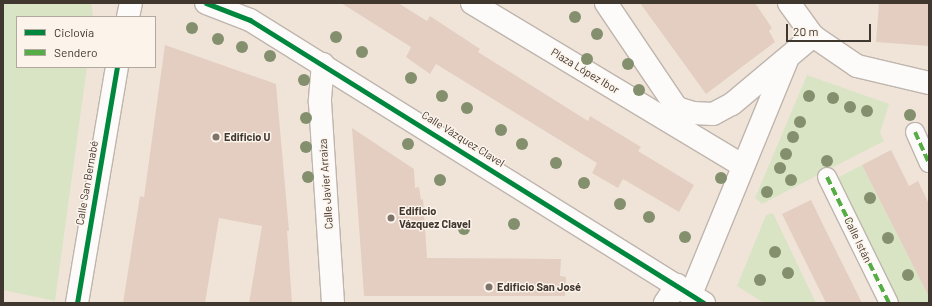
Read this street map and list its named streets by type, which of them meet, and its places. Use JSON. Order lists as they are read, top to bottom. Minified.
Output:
{"streets":{"street":["Plaza López Ibor","Calle Vázquez Clavel","Calle San Bernabé","Calle Javier Arraiza","Calle Istán"]},"crossings":[["Calle Vázquez Clavel","Calle Javier Arraiza"]],"places":["Edificio U","Edificio Vázquez Clavel","Edificio San José"],"legend":["Ciclovía","Sendero"],"scale_bar":"20 m"}
